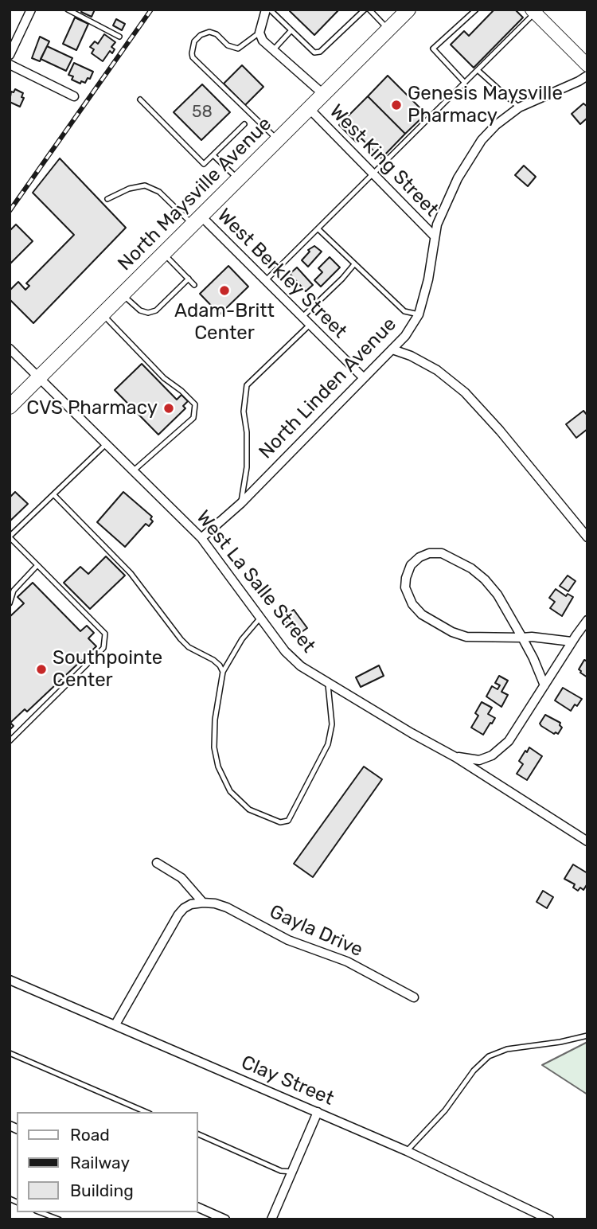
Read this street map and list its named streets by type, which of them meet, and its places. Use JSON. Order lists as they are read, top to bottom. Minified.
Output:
{"streets":{"main road":["North Maysville Avenue"],"street":["West King Street","West Berkley Street","North Linden Avenue","West La Salle Street","Gayla Drive","Clay Street"]},"crossings":[["West King Street","North Maysville Avenue"],["West King Street","North Linden Avenue"],["North Maysville Avenue","West Berkley Street"],["North Maysville Avenue","West La Salle Street"],["West Berkley Street","North Linden Avenue"],["North Linden Avenue","West La Salle Street"]],"places":["Genesis Maysville Pharmacy","Adam-Britt Center","CVS Pharmacy","Southpointe Center"],"house_numbers":["58"],"legend":["Road","Railway","Building"]}
